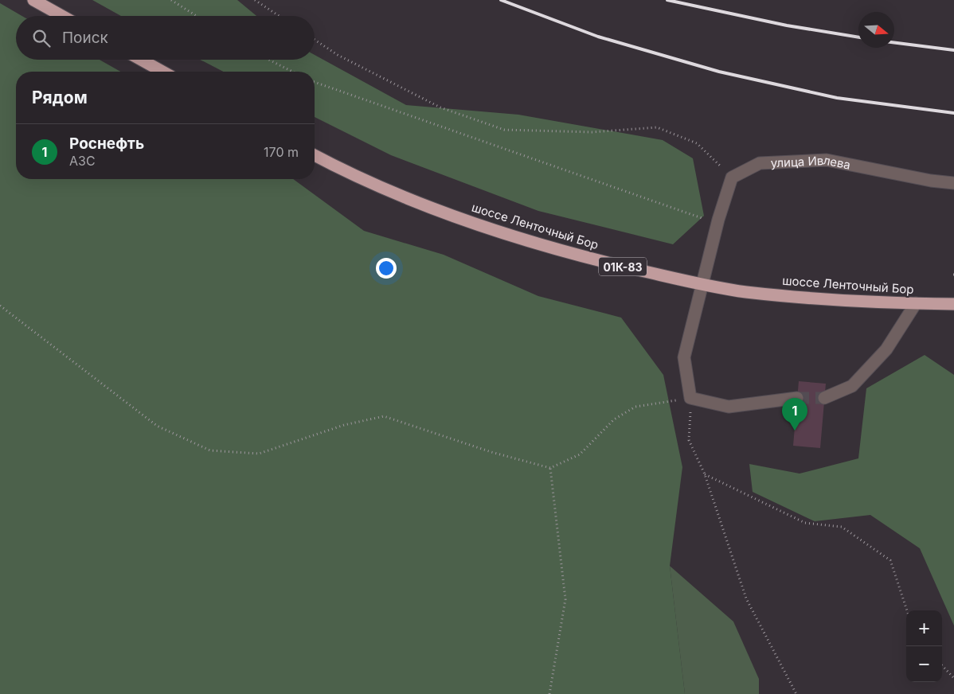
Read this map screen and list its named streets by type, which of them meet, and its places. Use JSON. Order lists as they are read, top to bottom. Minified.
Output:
{"streets":{"highway":["шоссе Ленточный Бор","01К-83"],"street":["улица Ивлева"]},"north":"right","page":{"search":"Поиск","heading":"Рядом","list":[{"mark":"1","name":"Роснефть","note":"АЗС","value":"170 m"}],"pins":"1","map_buttons":["+","−"]}}
